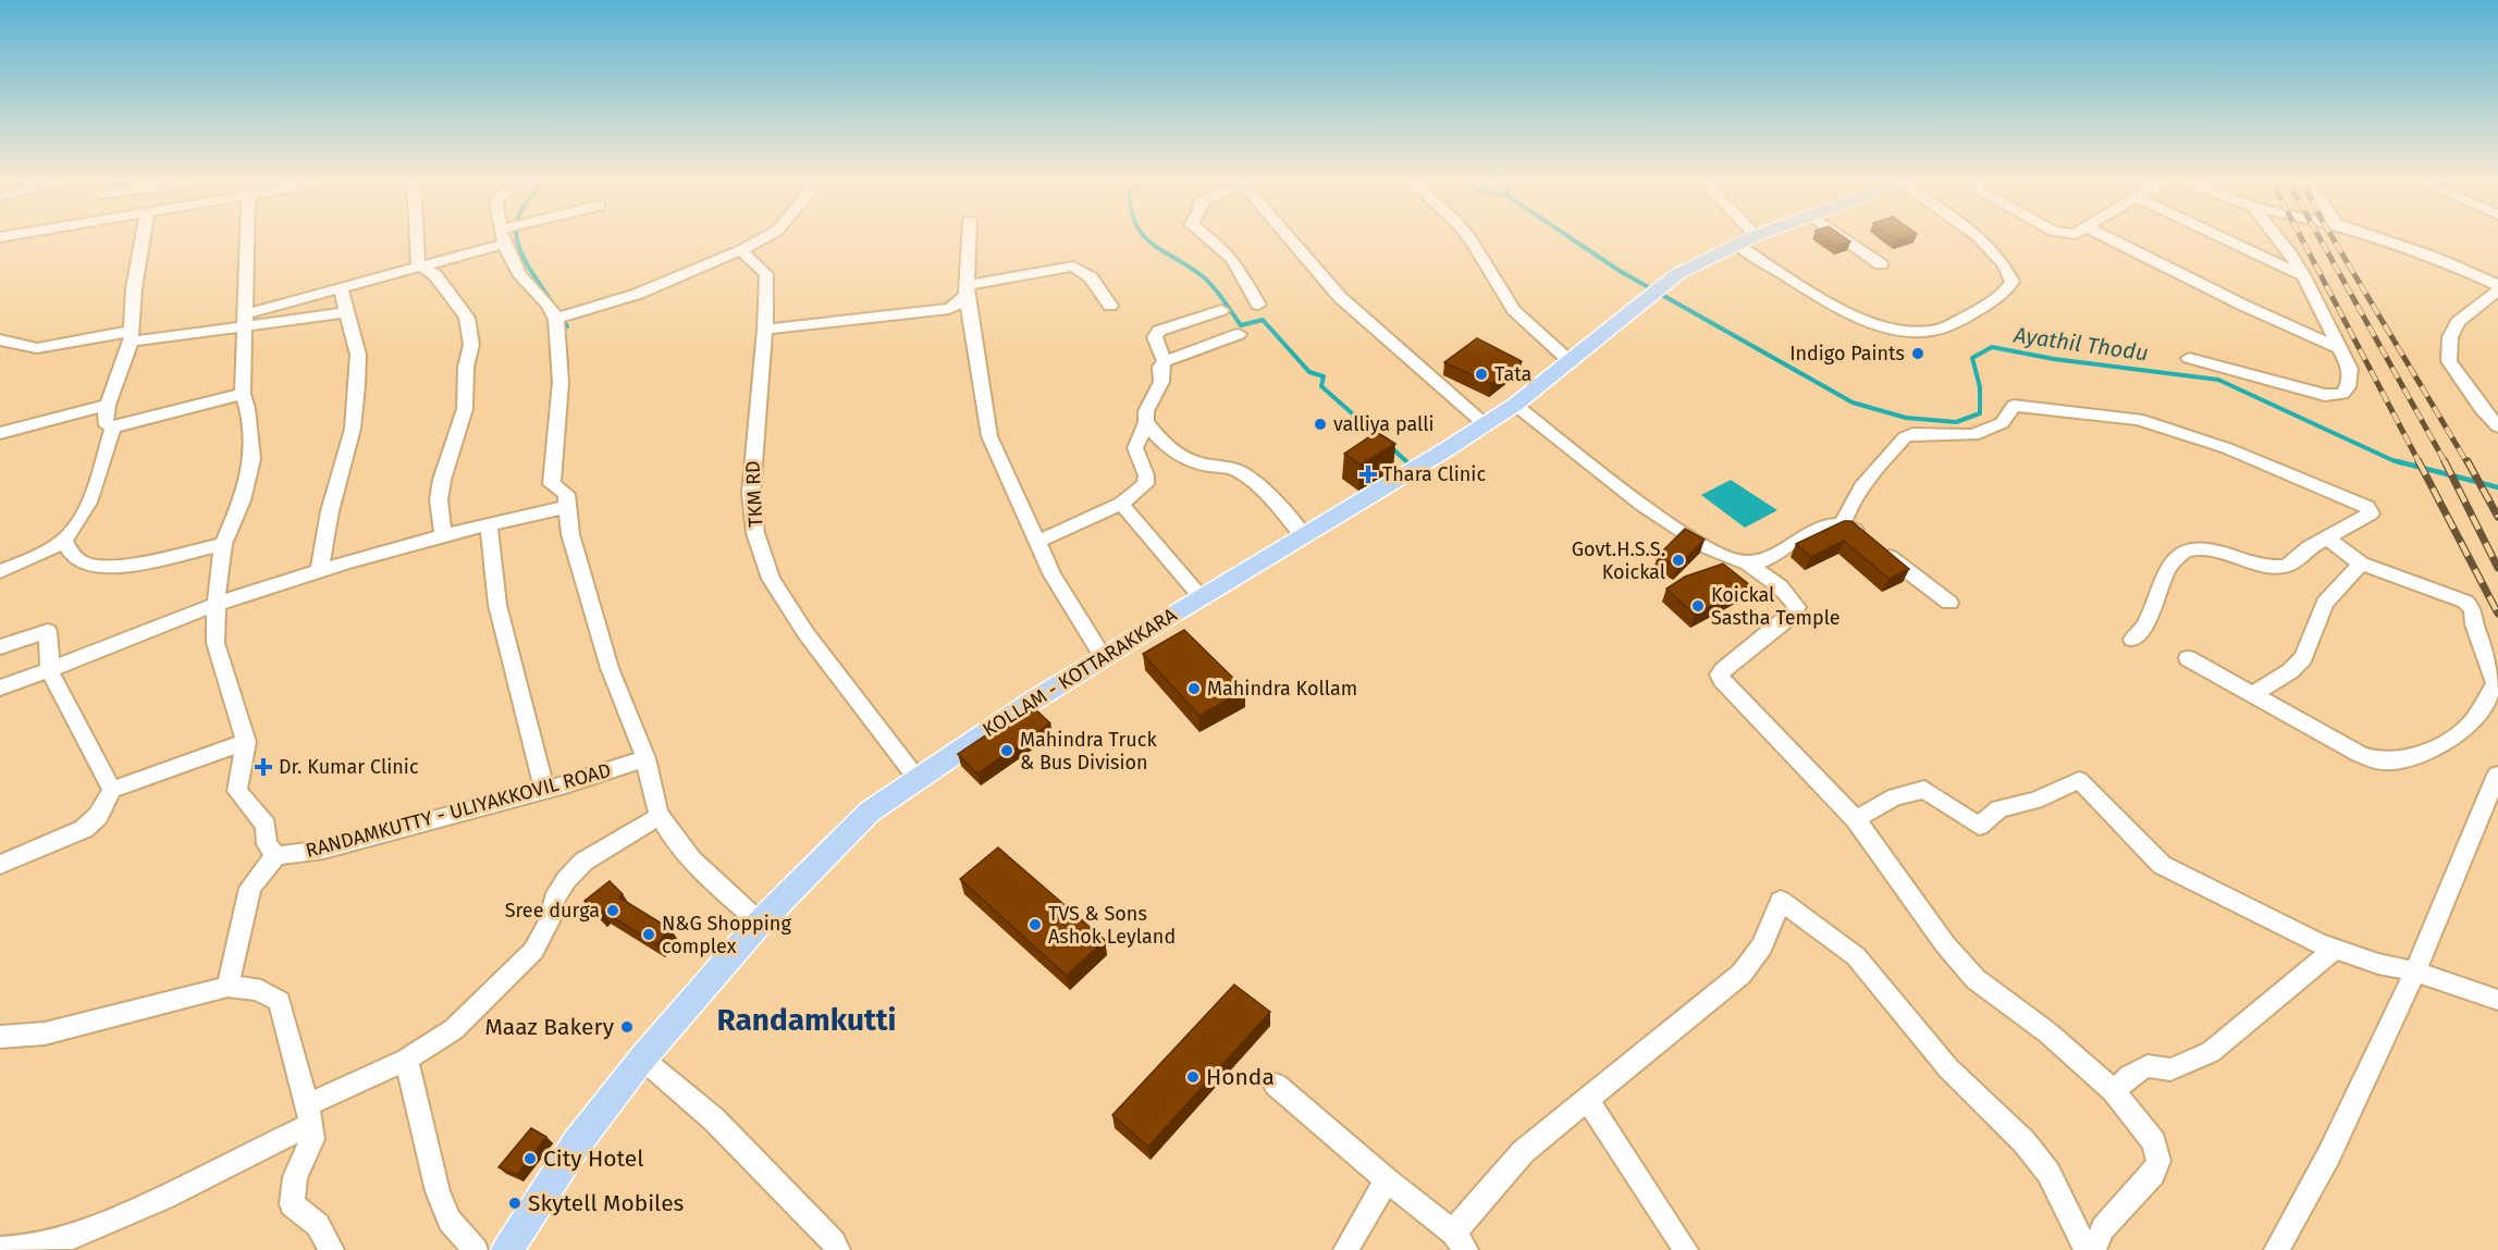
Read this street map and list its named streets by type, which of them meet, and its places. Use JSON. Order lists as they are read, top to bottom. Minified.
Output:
{"streets":{"main road":["KOLLAM - KOTTARAKKARA"],"street":["TKM RD","RANDAMKUTTY - ULIYAKKOVIL ROAD"]},"crossings":[["TKM RD","KOLLAM - KOTTARAKKARA"]],"districts":["Randamkutti"],"water":["Ayathil Thodu"],"places":{"other":["Indigo Paints","Tata","valliya palli","Govt.H.S.S. Koickal","Koickal Sastha Temple","Mahindra Kollam","Mahindra Truck & Bus Division","Sree durga","TVS & Sons Ashok Leyland","N&G Shopping complex","Maaz Bakery","Honda","City Hotel","Skytell Mobiles"],"health":["Thara Clinic","Dr. Kumar Clinic"]}}
